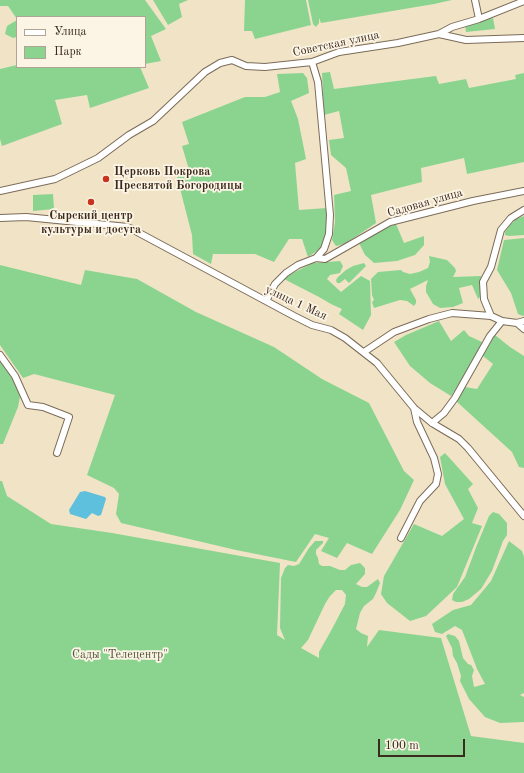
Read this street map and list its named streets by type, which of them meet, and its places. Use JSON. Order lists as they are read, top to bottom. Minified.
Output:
{"streets":{"street":["Советская улица","Садовая улица","улица 1 Мая"]},"crossings":[["Садовая улица","улица 1 Мая"]],"parks":["Сады \"Телецентр\""],"places":["Церковь Покрова Пресвятой Богородицы","Сырский центр культуры и досуга"],"legend":["Улица","Парк"],"scale_bar":"100 m"}
